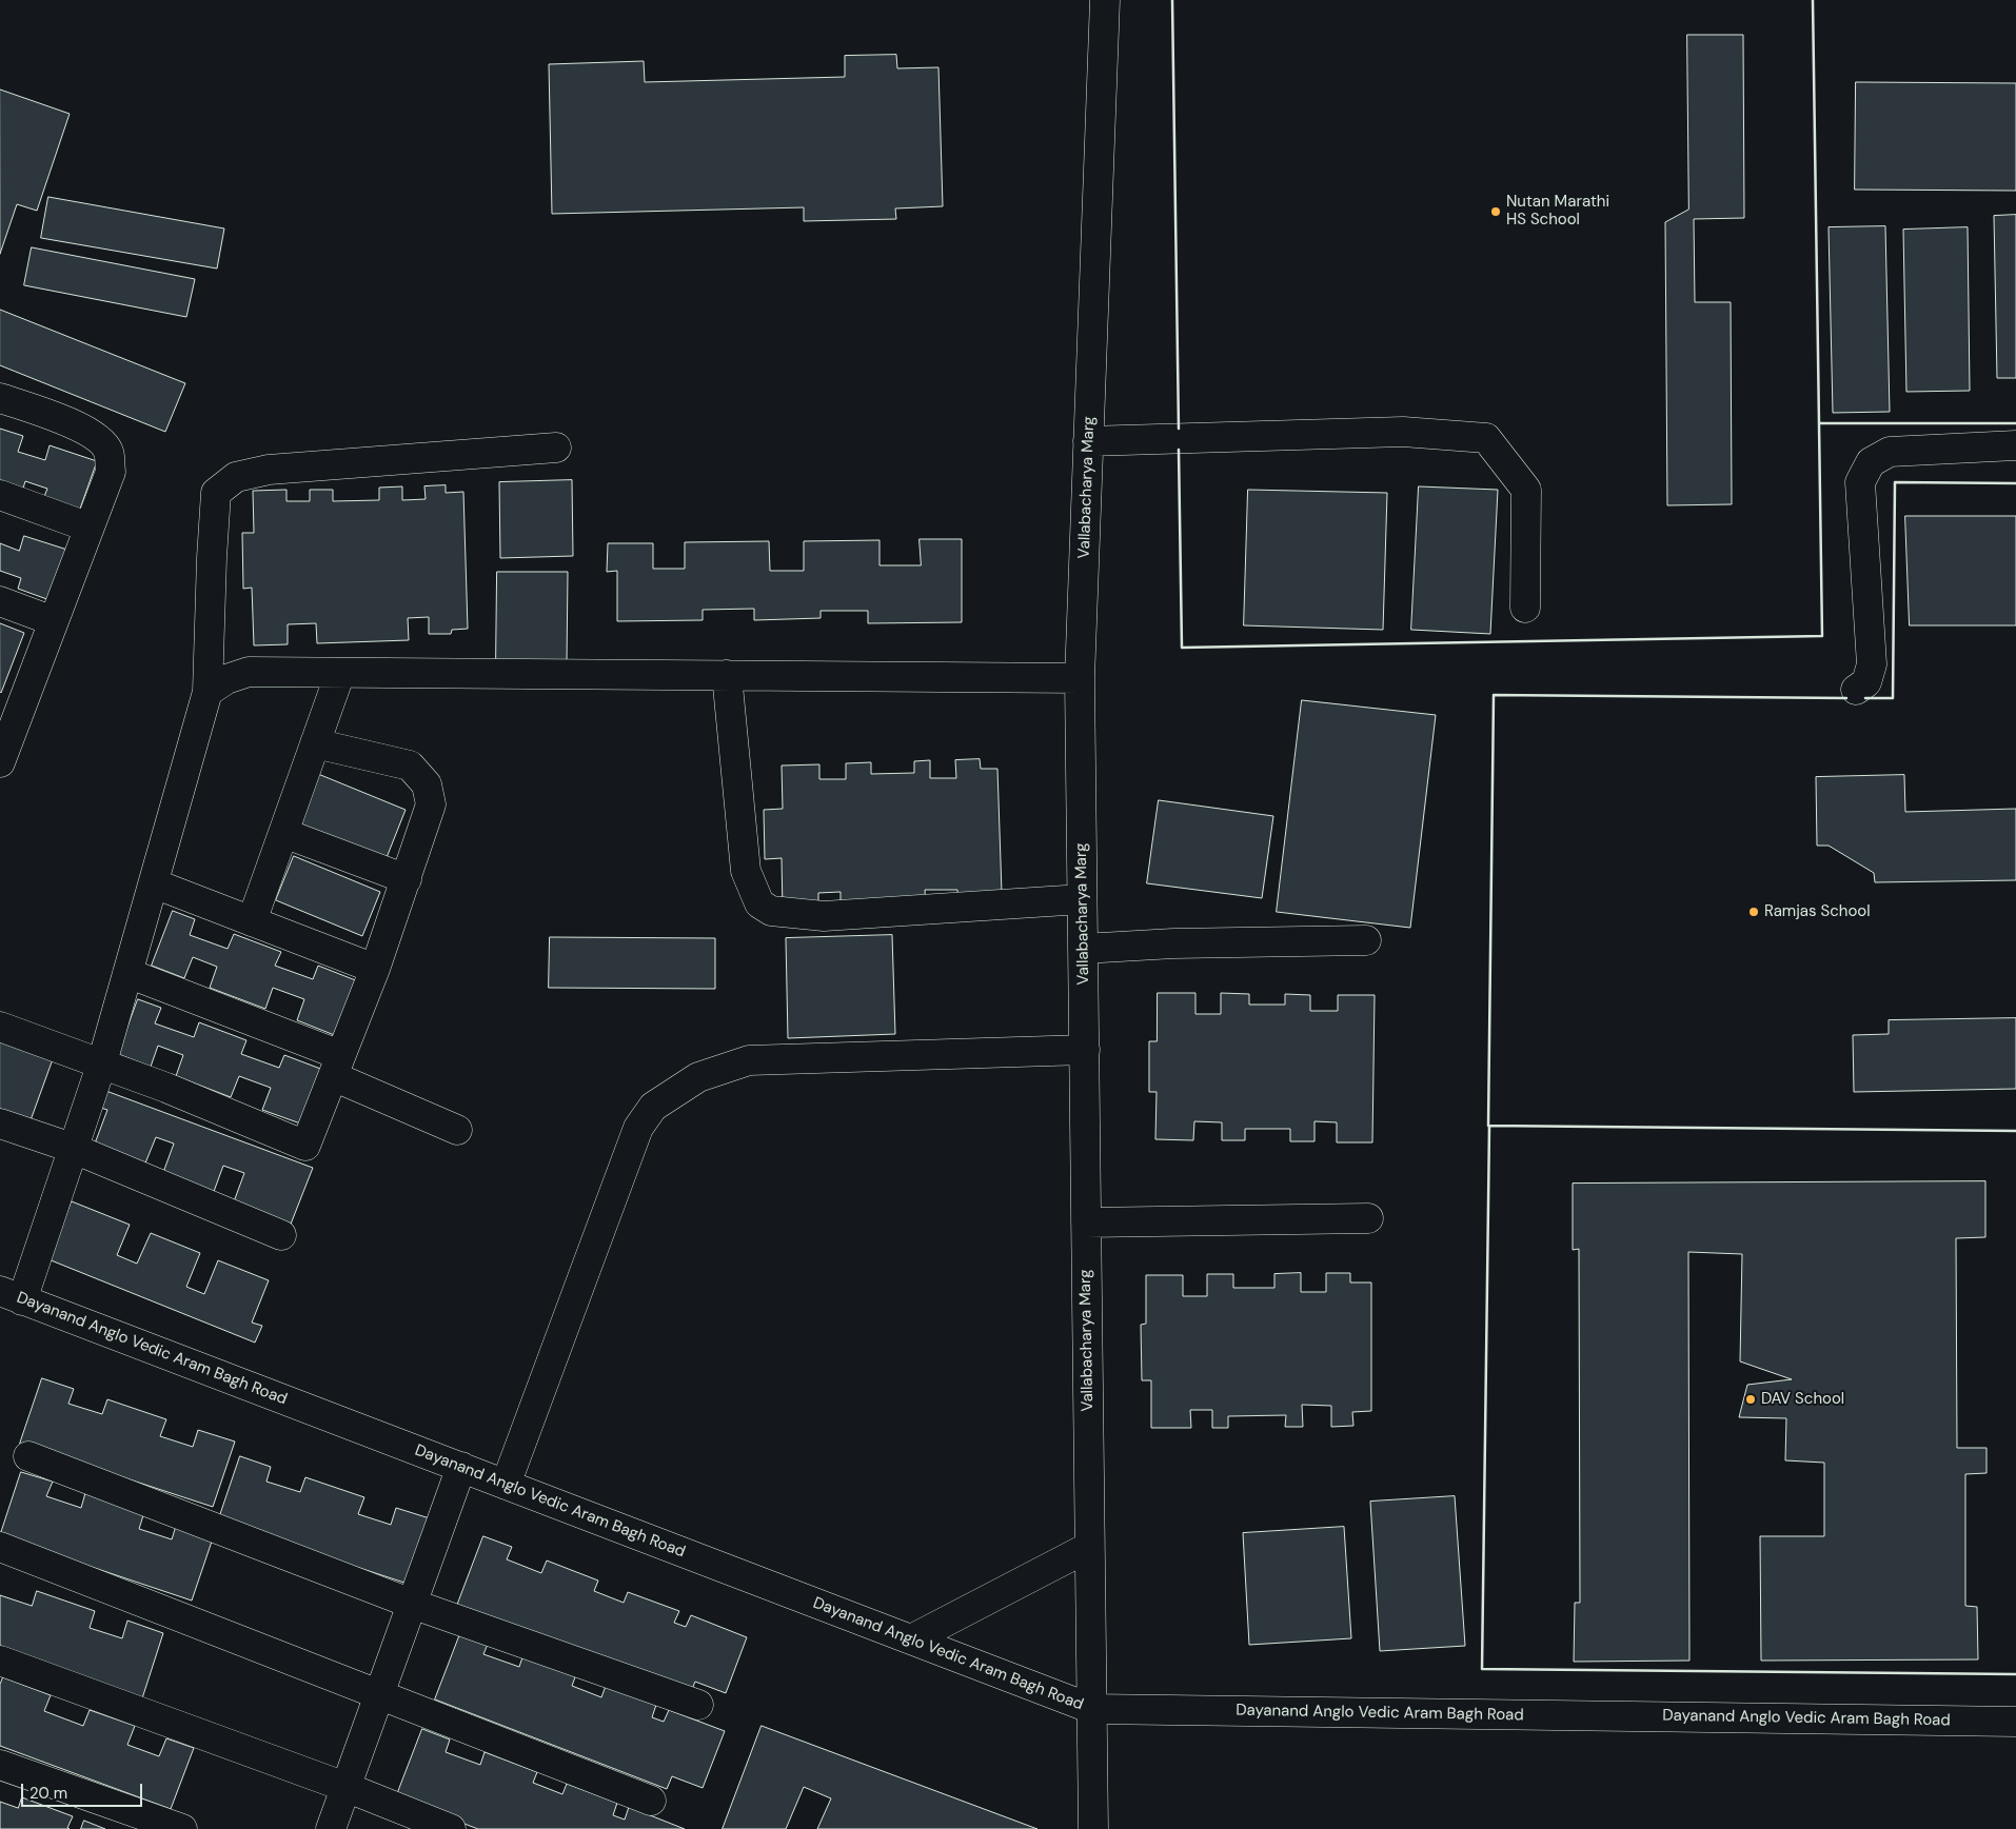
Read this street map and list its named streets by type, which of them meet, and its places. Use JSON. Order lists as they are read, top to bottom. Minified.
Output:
{"streets":{"street":["Vallabacharya Marg","Dayanand Anglo Vedic Aram Bagh Road"]},"crossings":[["Vallabacharya Marg","Dayanand Anglo Vedic Aram Bagh Road"]],"places":["Nutan Marathi HS School","Ramjas School","DAV School"],"scale_bar":"20 m"}
